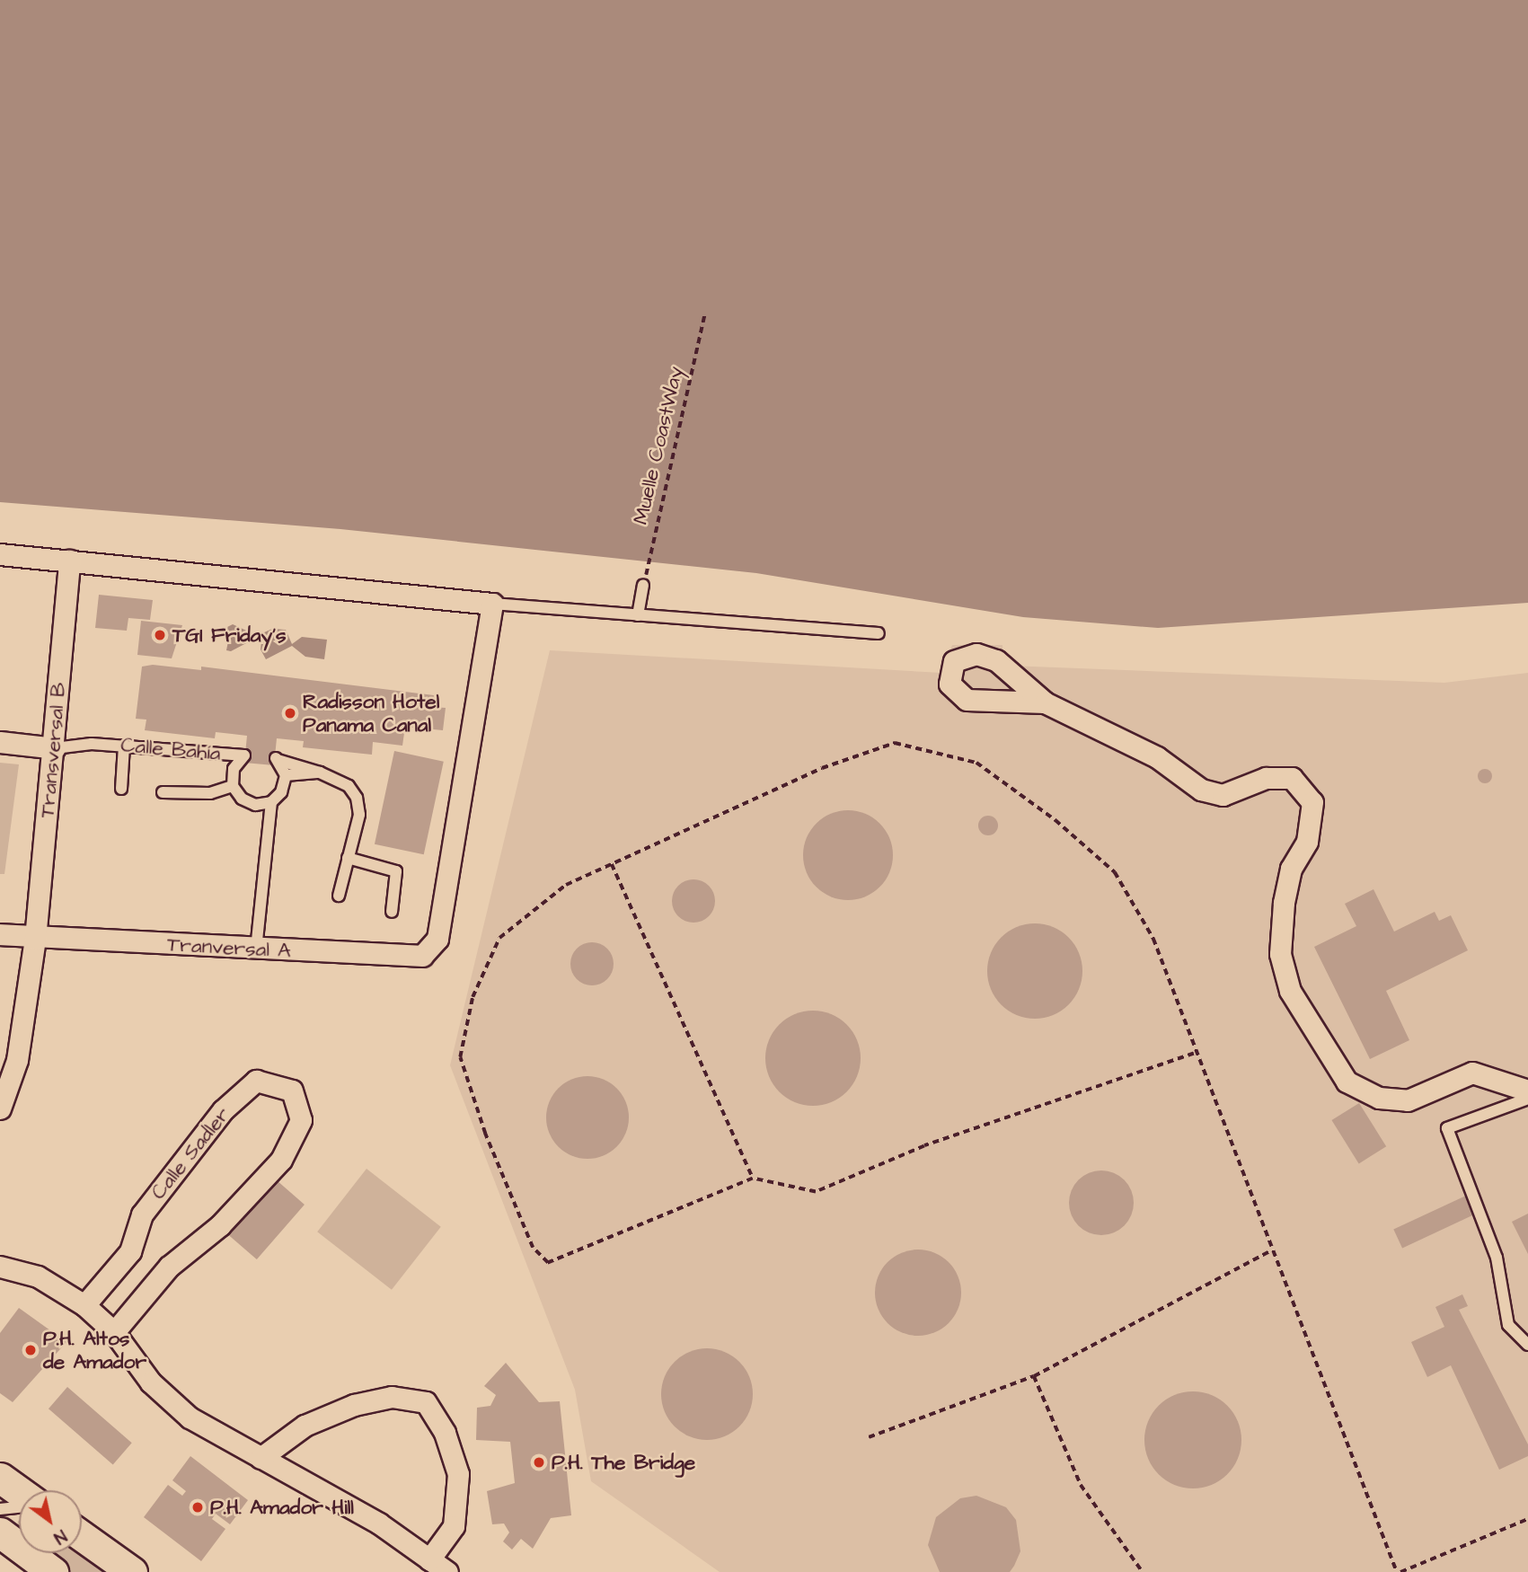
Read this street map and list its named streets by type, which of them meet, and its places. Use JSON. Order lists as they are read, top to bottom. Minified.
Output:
{"streets":{"street":["Calle Bahía","Transversal B","Tranversal A","Calle Sadler"],"path":["Muelle CoastWay"]},"crossings":[["Calle Bahía","Transversal B"],["Transversal B","Tranversal A"]],"places":["TGI Friday's","Radisson Hotel Panama Canal","P.H. Altos de Amador","P.H. The Bridge","P.H. Amador Hill"],"north":"bottom right"}
